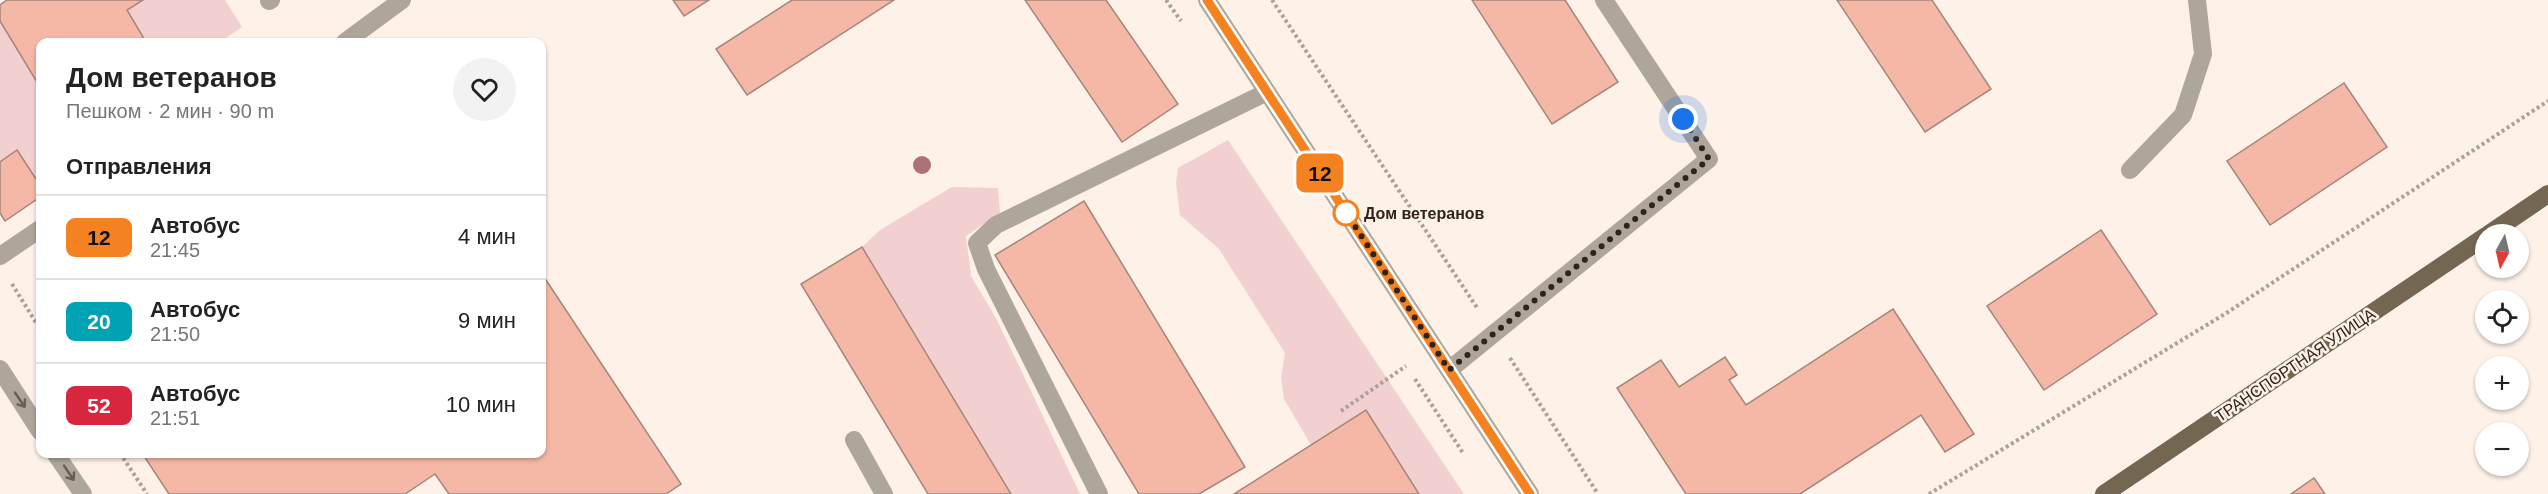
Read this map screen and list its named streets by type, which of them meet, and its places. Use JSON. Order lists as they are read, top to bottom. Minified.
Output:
{"streets":{"main road":["ТРАНСПОРТНАЯ УЛИЦА"]},"places":["Дом ветеранов"],"lines":["bus line 12"],"north":"bottom","page":{"on_map":"12","heading":[["Дом ветеранов","Пешком · 2 мин · 90 m"],"Отправления"],"list":[{"mark":"12","name":"Автобус","note":"21:45","value":"4 мин"},{"mark":"20","name":"Автобус","note":"21:50","value":"9 мин"},{"mark":"52","name":"Автобус","note":"21:51","value":"10 мин"}],"map_buttons":["+","−"]}}
